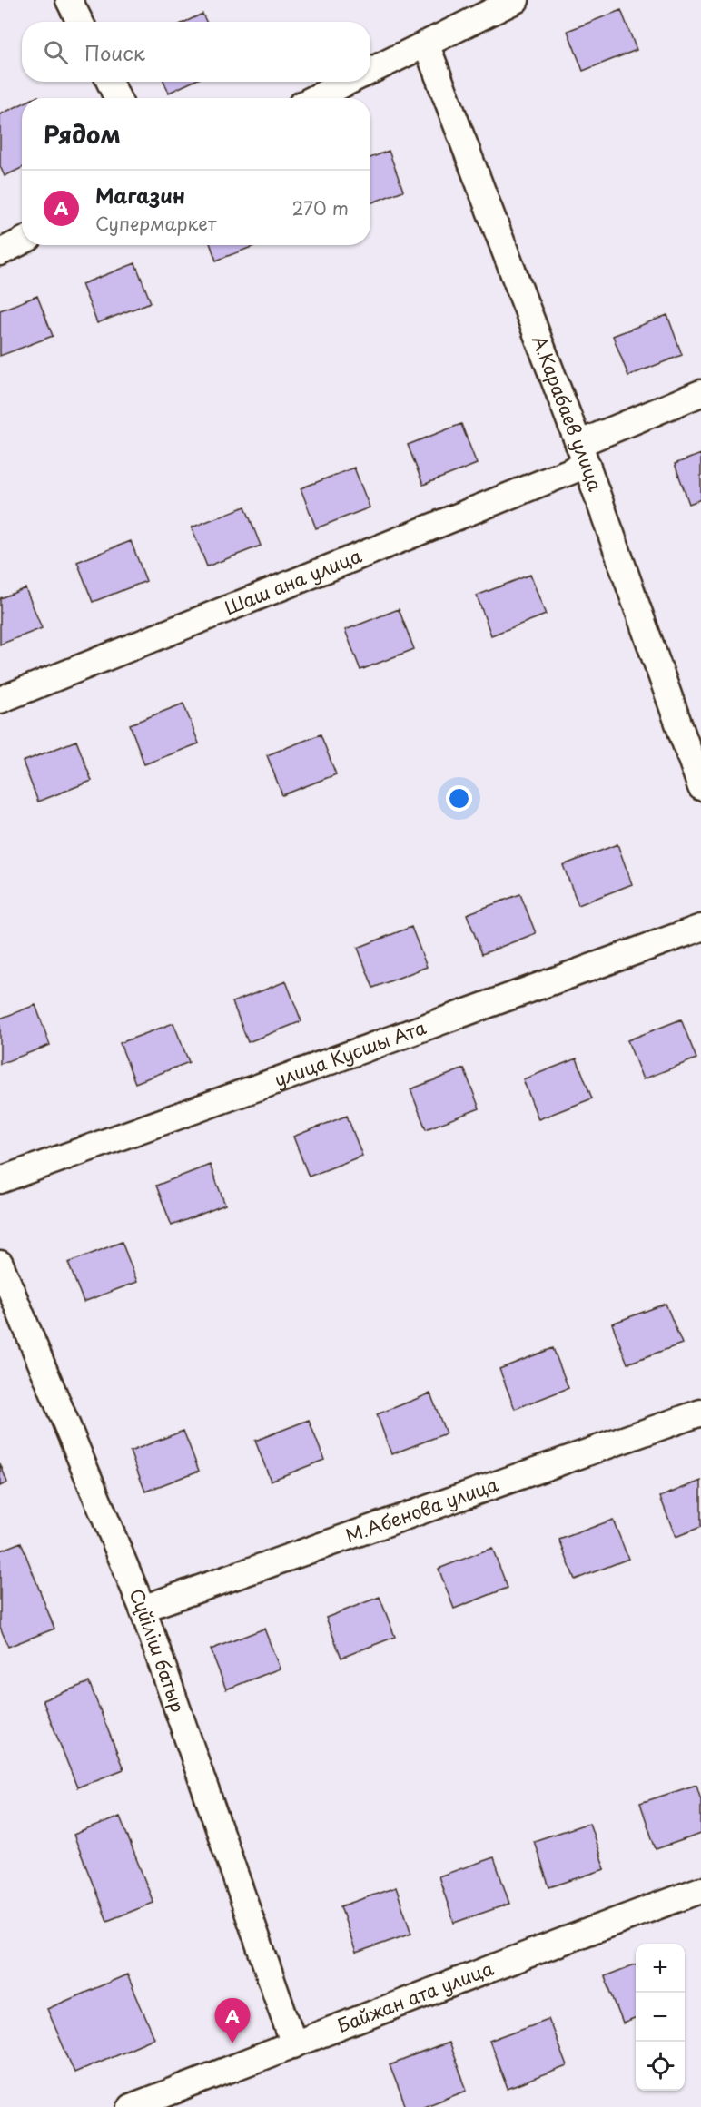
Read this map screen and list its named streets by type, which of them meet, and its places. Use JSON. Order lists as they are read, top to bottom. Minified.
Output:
{"streets":{"street":["А.Карабаев улица","Шаш ана улица","улица Кусшы Ата","М.Абенова улица","Сүйіліш батыр","Байжан ата улица"]},"crossings":[["А.Карабаев улица","Шаш ана улица"],["М.Абенова улица","Сүйіліш батыр"],["Сүйіліш батыр","Байжан ата улица"]],"page":{"search":"Поиск","heading":"Рядом","list":[{"mark":"A","name":"Магазин","note":"Супермаркет","value":"270 m"}],"map_buttons":["+","−"],"pins":"A"}}
